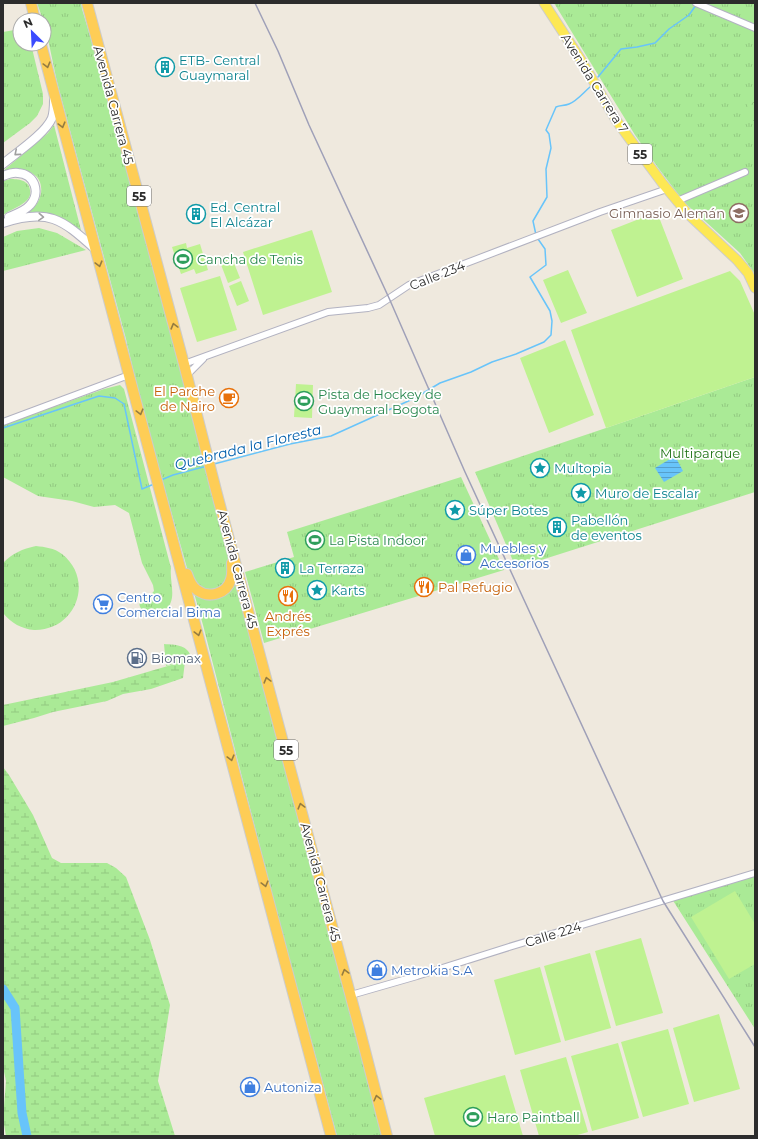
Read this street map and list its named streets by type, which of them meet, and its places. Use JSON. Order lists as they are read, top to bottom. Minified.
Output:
{"streets":{"highway":["Avenida Carrera 45","55"],"main road":["Avenida Carrera 7"],"street":["Calle 234","Calle 224"]},"crossings":[["Avenida Carrera 7","Calle 234"],["Avenida Carrera 45","Calle 234"],["Avenida Carrera 45","Calle 224"]],"water":["Quebrada la Floresta"],"parks":["Multiparque"],"places":{"building":["ETB- Central Guaymaral","Ed. Central El Alcázar","Pabellón de eventos","La Terraza"],"school or university":["Gimnasio Alemán"],"sports":["Cancha de Tenis","Pista de Hockey de Guaymaral Bogota","La Pista Indoor","Haro Paintball"],"cafe":["El Parche de Nairo"],"place":["Multopia","Muro de Escalar","Súper Botes","Karts"],"shop":["Muebles y Accesorios","Metrokia S.A","Autoniza"],"restaurant":["Pal Refugio","Andrés Exprés"],"supermarket":["Centro Comercial Bima"],"fuel station":["Biomax"]},"north":"top left"}
